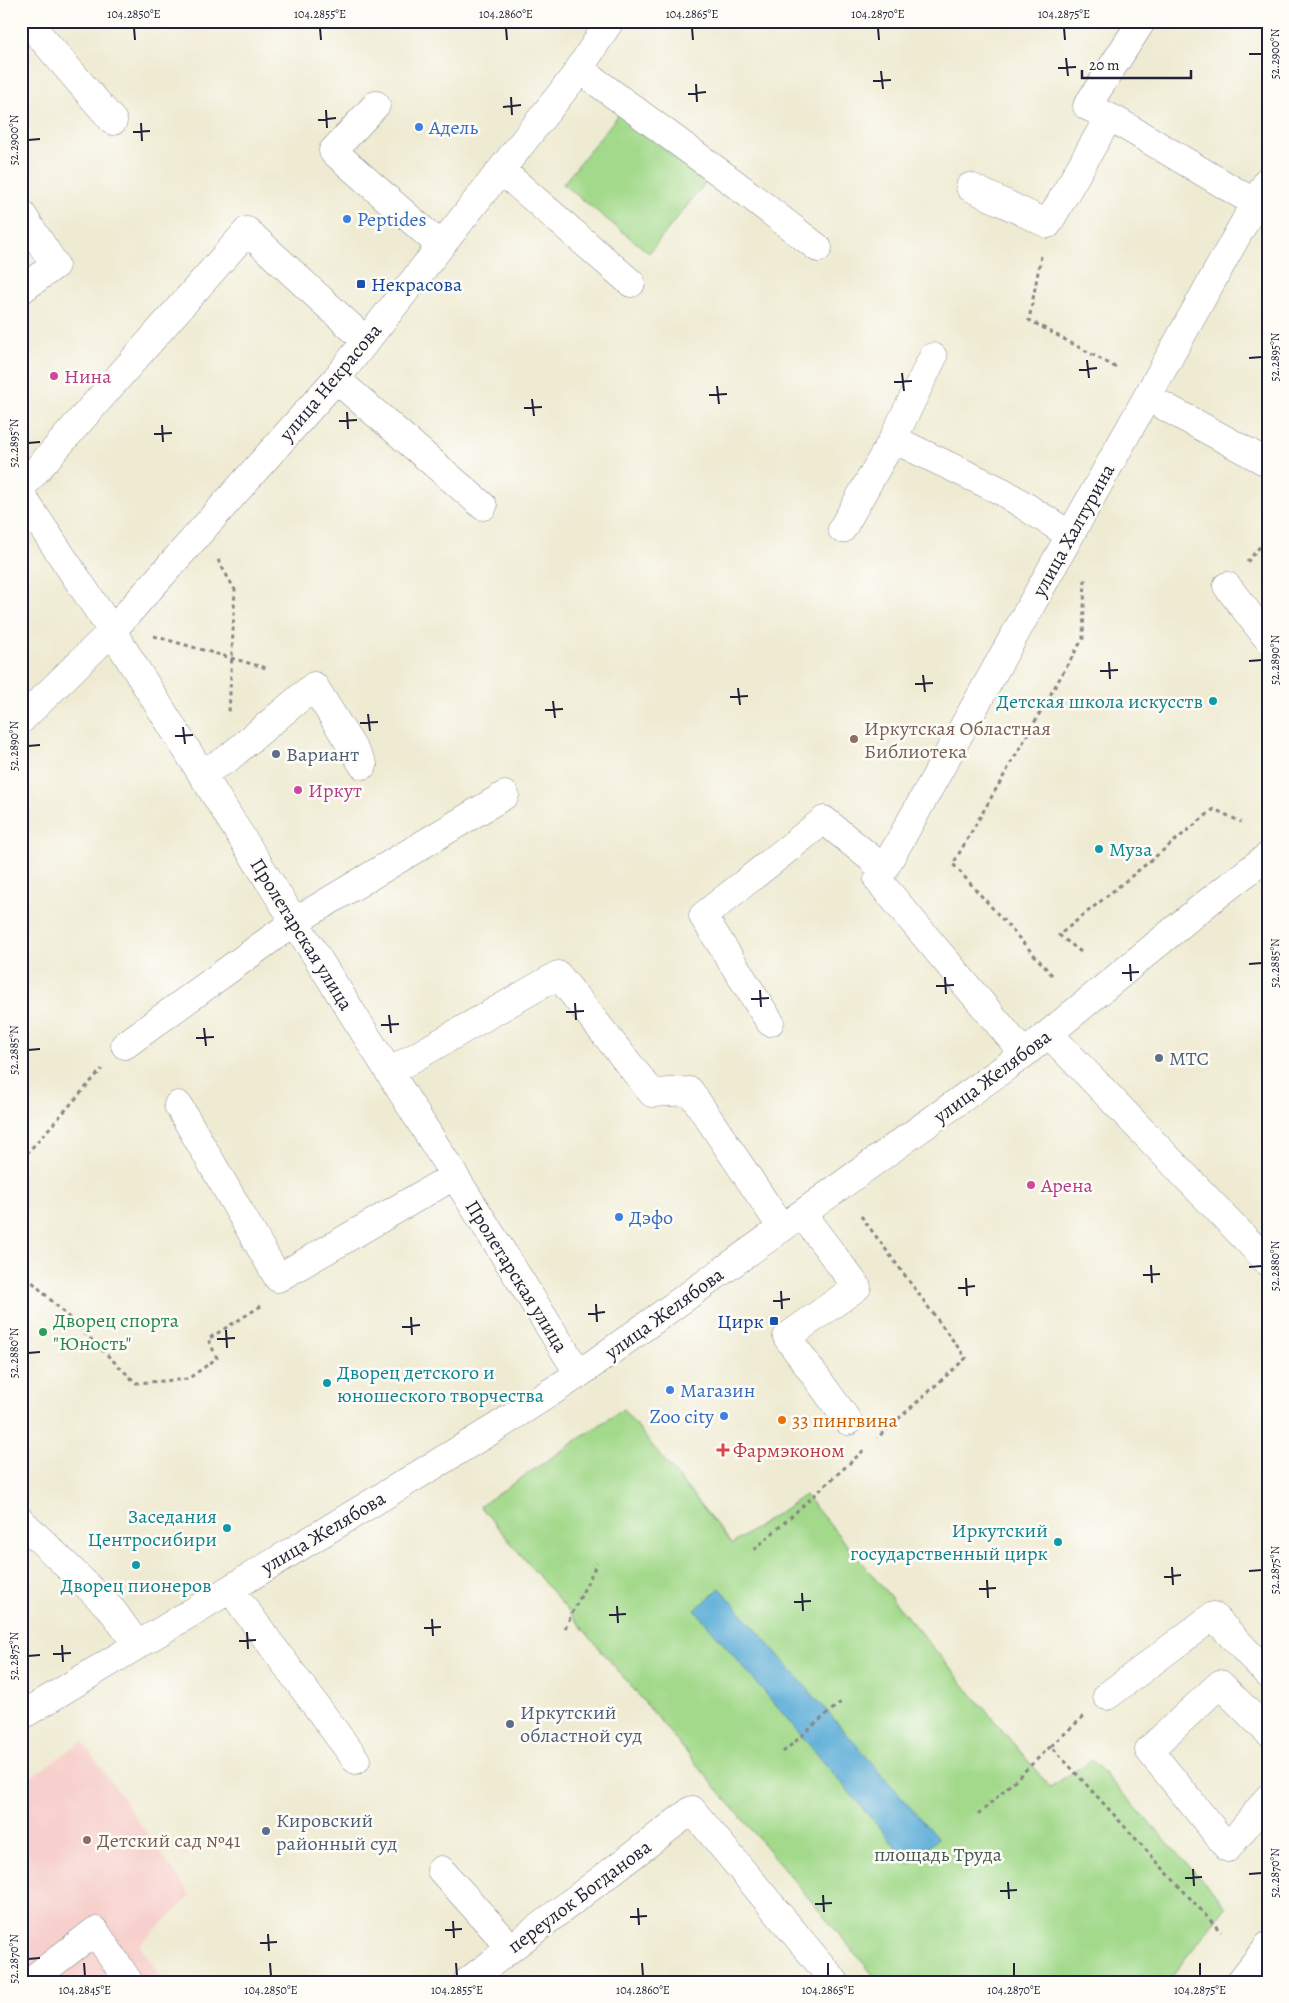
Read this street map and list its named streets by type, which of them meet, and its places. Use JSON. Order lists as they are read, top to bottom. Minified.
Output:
{"streets":{"street":["улица Некрасова","улица Халтурина","Пролетарская улица","улица Желябова","переулок Богданова"]},"crossings":[["улица Некрасова","Пролетарская улица"],["Пролетарская улица","улица Желябова"]],"parks":["площадь Труда"],"places":{"other":["Адель","Peptides","Нина","Детская школа искусств","Иркутская Областная Библиотека","Вариант","Иркут","Муза","МТС","Арена","Дэфо","Дворец спорта \"Юность\"","Дворец детского и юношеского творчества","Магазин","Zoo city","33 пингвина","Заседания Центросибири","Иркутский государственный цирк","Дворец пионеров","Иркутский областной суд","Кировский районный суд","Детский сад №41"],"transit":["Некрасова","Цирк"],"health":["Фармэконом"]},"scale_bar":"20 m","coordinates":["104.2850°E","104.2855°E","104.2860°E","104.2865°E","104.2870°E","104.2875°E","52.2900°N","52.2895°N","52.2890°N","52.2885°N","52.2880°N","52.2875°N","52.2870°N","104.2845°E"]}
